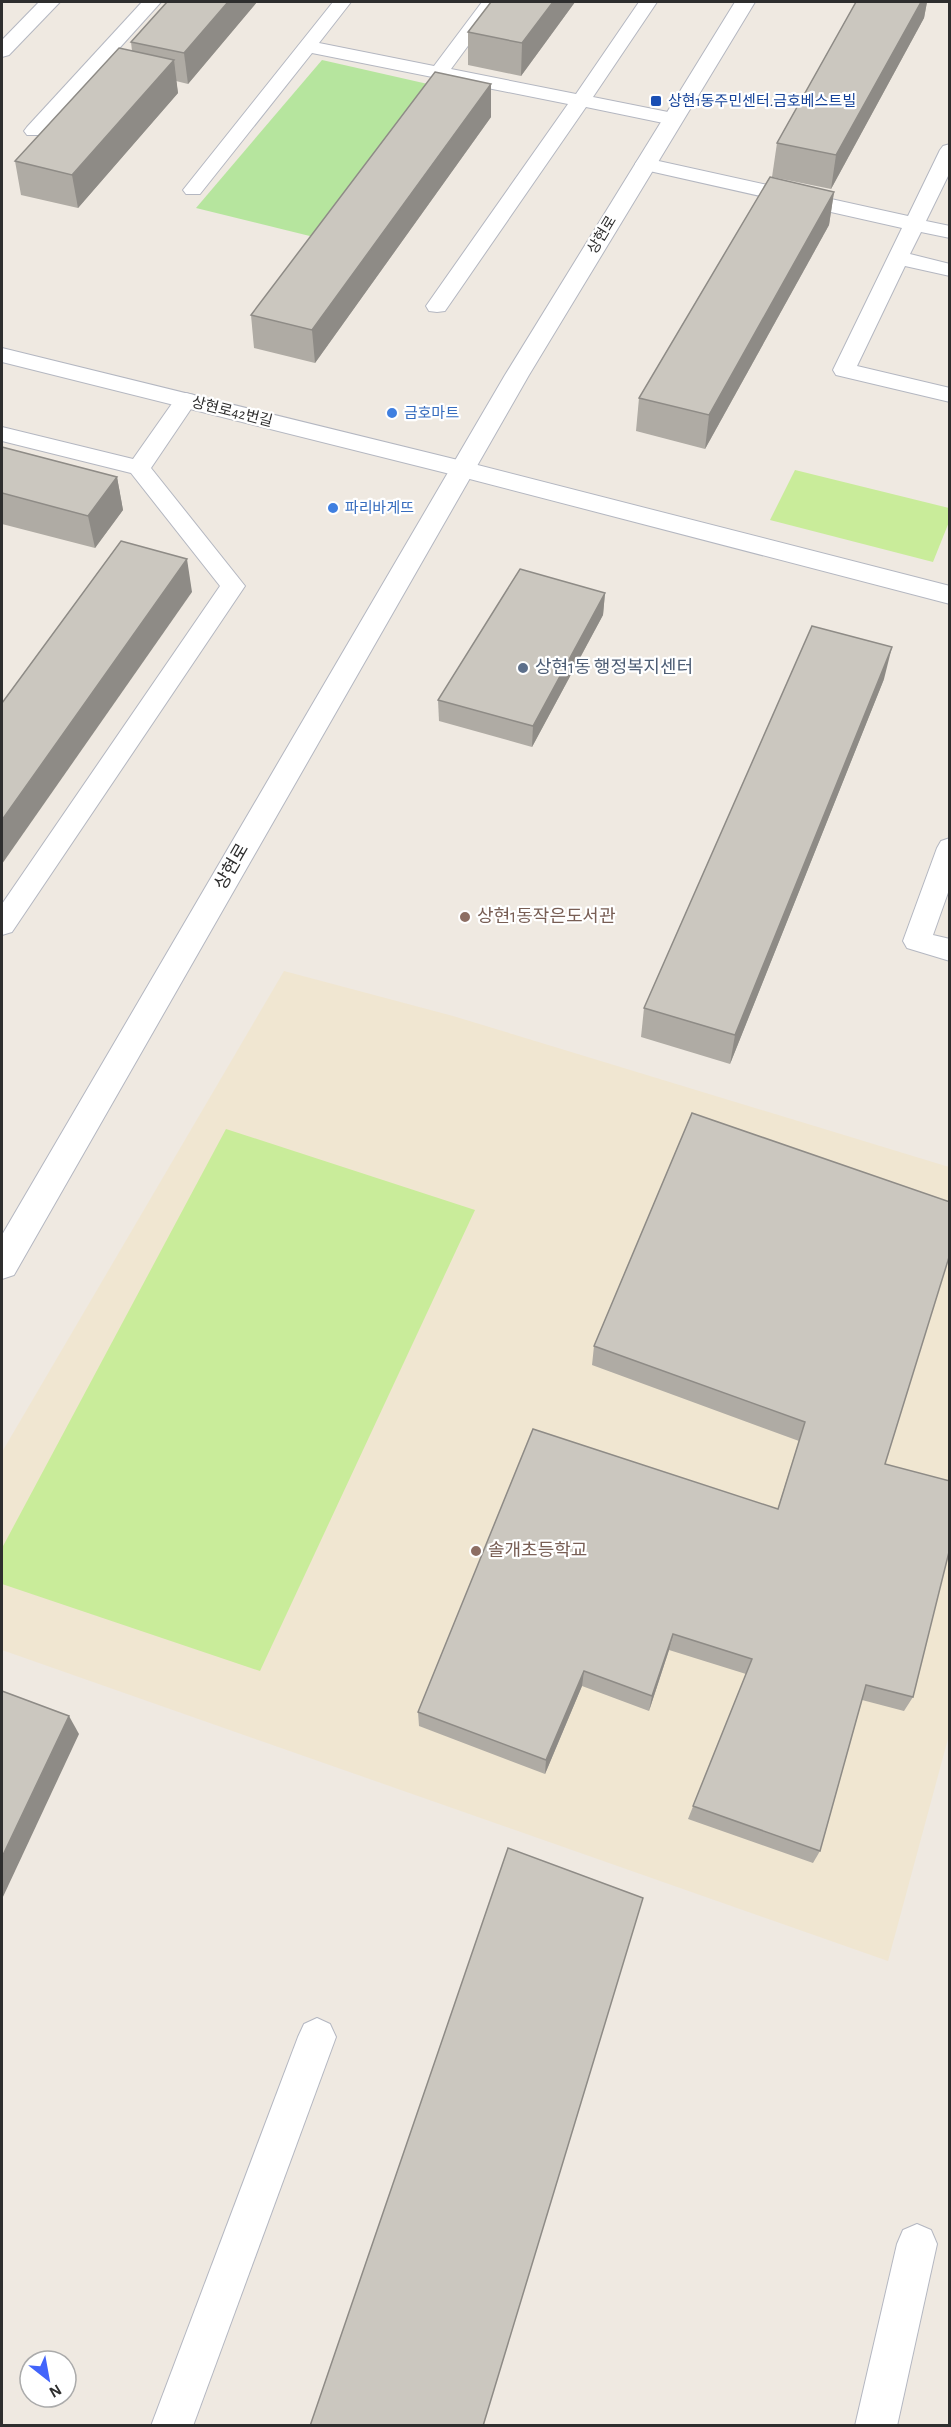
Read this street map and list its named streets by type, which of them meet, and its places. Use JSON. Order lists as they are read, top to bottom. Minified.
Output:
{"streets":{"street":["상현로","상현로42번길"]},"crossings":[["상현로","상현로42번길"]],"places":{"transit":["상현1동주민센터.금호베스트빌"],"other":["금호마트","파리바게뜨","상현1동 행정복지센터","상현1동작은도서관","솔개초등학교"]},"north":"bottom right"}
